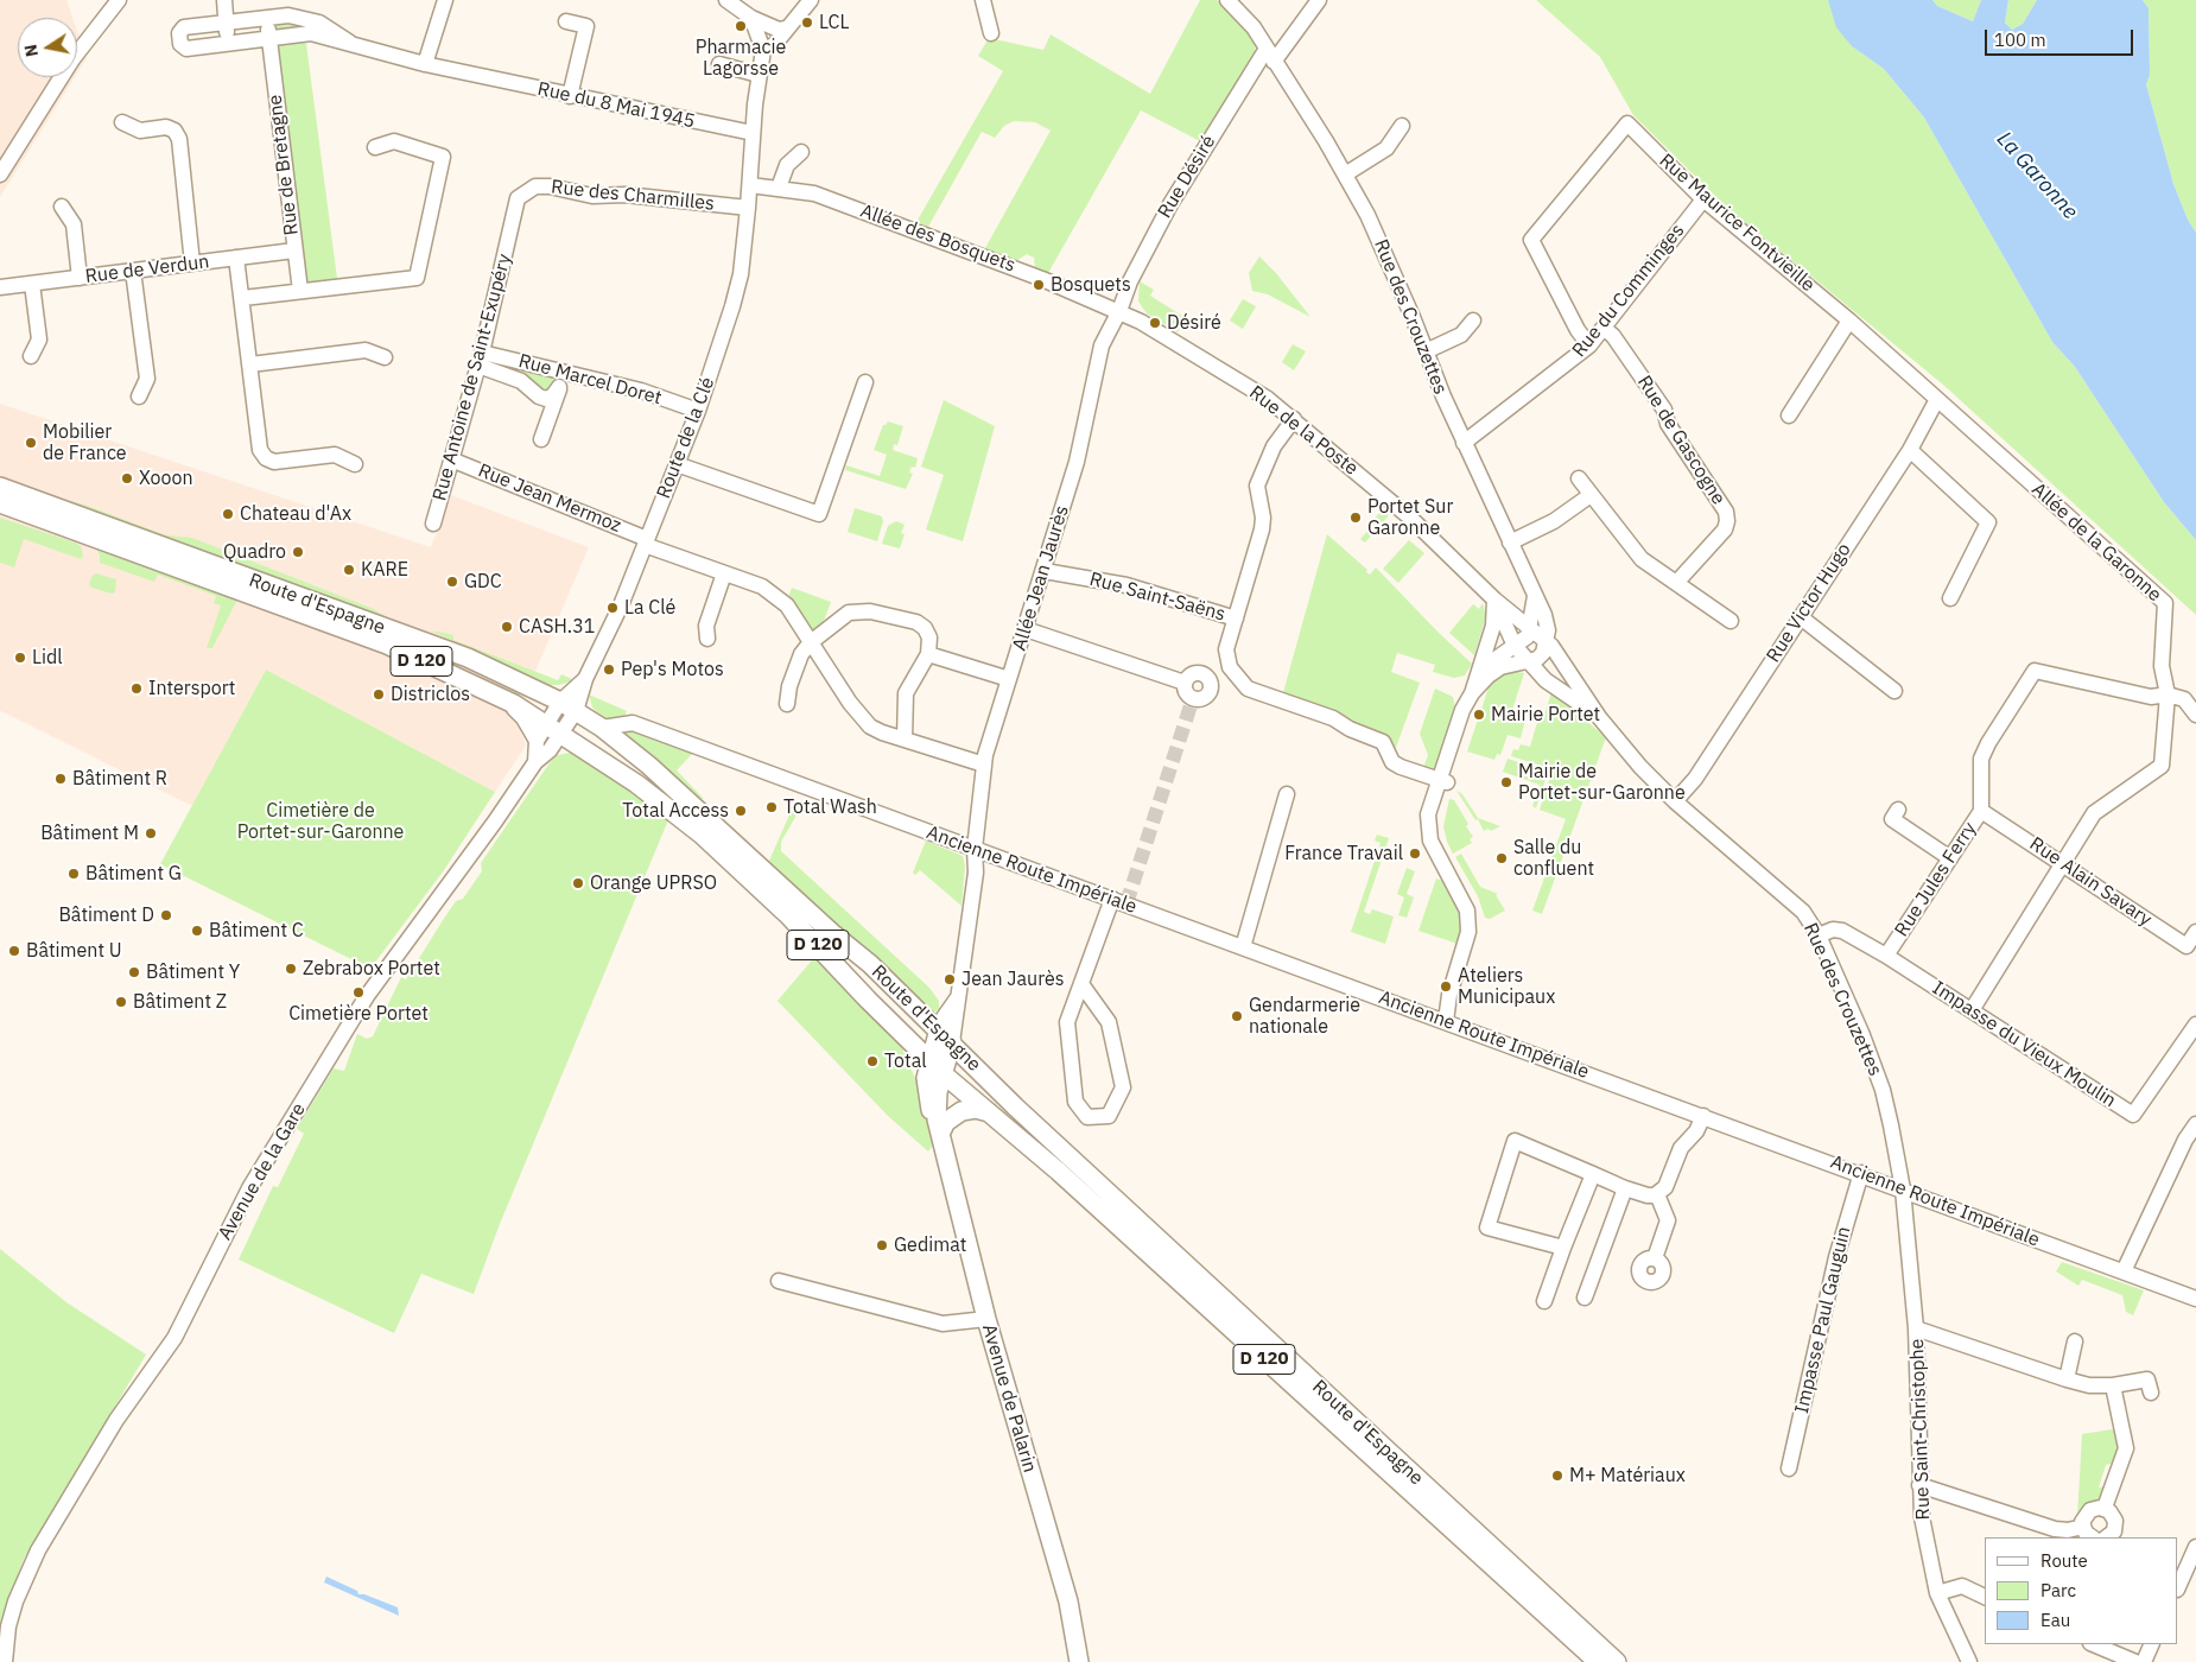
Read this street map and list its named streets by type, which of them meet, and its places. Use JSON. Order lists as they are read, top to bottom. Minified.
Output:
{"streets":{"main road":["Route d'Espagne","D 120","Avenue de Palarin"],"street":["Rue du 8 Mai 1945","Rue de Bretagne","Rue Désiré","Rue des Charmilles","Rue Maurice Fontvieille","Allée des Bosquets","Rue de Verdun","Rue du Comminges","Rue des Crouzettes","Rue Antoine de Saint-Exupéry","Rue Marcel Doret","Rue de la Poste","Route de la Clé","Rue de Gascogne","Rue Jean Mermoz","Allée de la Garonne","Allée Jean Jaurès","Rue Saint-Saëns","Rue Victor Hugo","Ancienne Route Impériale","Rue Jules Ferry","Rue Alain Savary","Impasse du Vieux Moulin","Avenue de la Gare","Impasse Paul Gauguin","Rue Saint-Christophe"]},"crossings":[["Rue du 8 Mai 1945","Rue de Bretagne"],["Rue du 8 Mai 1945","Route de la Clé"],["Rue de Bretagne","Rue de Verdun"],["Rue Désiré","Allée des Bosquets"],["Rue Désiré","Rue des Crouzettes"],["Rue Désiré","Rue de la Poste"],["Rue Désiré","Allée Jean Jaurès"],["Rue des Charmilles","Rue Antoine de Saint-Exupéry"],["Rue des Charmilles","Route de la Clé"],["Rue Maurice Fontvieille","Rue du Comminges"],["Rue Maurice Fontvieille","Allée de la Garonne"],["Rue Maurice Fontvieille","Rue Victor Hugo"],["Allée des Bosquets","Rue de la Poste"],["Allée des Bosquets","Route de la Clé"],["Allée des Bosquets","Allée Jean Jaurès"],["Rue du Comminges","Rue des Crouzettes"],["Rue du Comminges","Rue de Gascogne"],["Rue des Crouzettes","Rue de la Poste"],["Rue des Crouzettes","Rue Victor Hugo"],["Rue des Crouzettes","Ancienne Route Impériale"],["Rue des Crouzettes","Impasse du Vieux Moulin"],["Rue des Crouzettes","Rue Saint-Christophe"],["Rue Antoine de Saint-Exupéry","Rue Marcel Doret"],["Rue Antoine de Saint-Exupéry","Rue Jean Mermoz"],["Rue Marcel Doret","Route de la Clé"],["Rue de la Poste","Allée Jean Jaurès"],["Route de la Clé","Rue Jean Mermoz"],["Route de la Clé","Route d'Espagne"],["Route de la Clé","Avenue de la Gare"],["Rue Jean Mermoz","Allée Jean Jaurès"],["Allée de la Garonne","Rue Victor Hugo"],["Allée de la Garonne","Rue Jules Ferry"],["Allée de la Garonne","Rue Alain Savary"],["Allée de la Garonne","Impasse du Vieux Moulin"],["Allée Jean Jaurès","Rue Saint-Saëns"],["Allée Jean Jaurès","Route d'Espagne"],["Allée Jean Jaurès","Ancienne Route Impériale"],["Allée Jean Jaurès","Avenue de Palarin"],["Route d'Espagne","Ancienne Route Impériale"],["Route d'Espagne","Avenue de la Gare"],["Route d'Espagne","Avenue de Palarin"],["Ancienne Route Impériale","Impasse Paul Gauguin"],["Ancienne Route Impériale","Rue Saint-Christophe"],["Rue Jules Ferry","Rue Alain Savary"],["Rue Jules Ferry","Impasse du Vieux Moulin"]],"water":["La Garonne"],"parks":["Cimetière de Portet-sur-Garonne"],"places":["LCL","Pharmacie Lagorsse","Bosquets","Désiré","Mobilier de France","Xooon","Chateau d'Ax","Portet Sur Garonne","Quadro","KARE","GDC","La Clé","CASH.31","Lidl","Pep's Motos","Intersport","Districlos","Mairie Portet","Bâtiment R","Mairie de Portet-sur-Garonne","Total Wash","Total Access","Bâtiment M","France Travail","Salle du confluent","Bâtiment G","Orange UPRSO","Bâtiment D","Bâtiment C","Bâtiment U","Zebrabox Portet","Bâtiment Y","Jean Jaurès","Ateliers Municipaux","Cimetière Portet","Bâtiment Z","Gendarmerie nationale","Total","Gedimat","M+ Matériaux"],"legend":["Route","Parc","Eau"],"scale_bar":"100 m","north":"left"}
